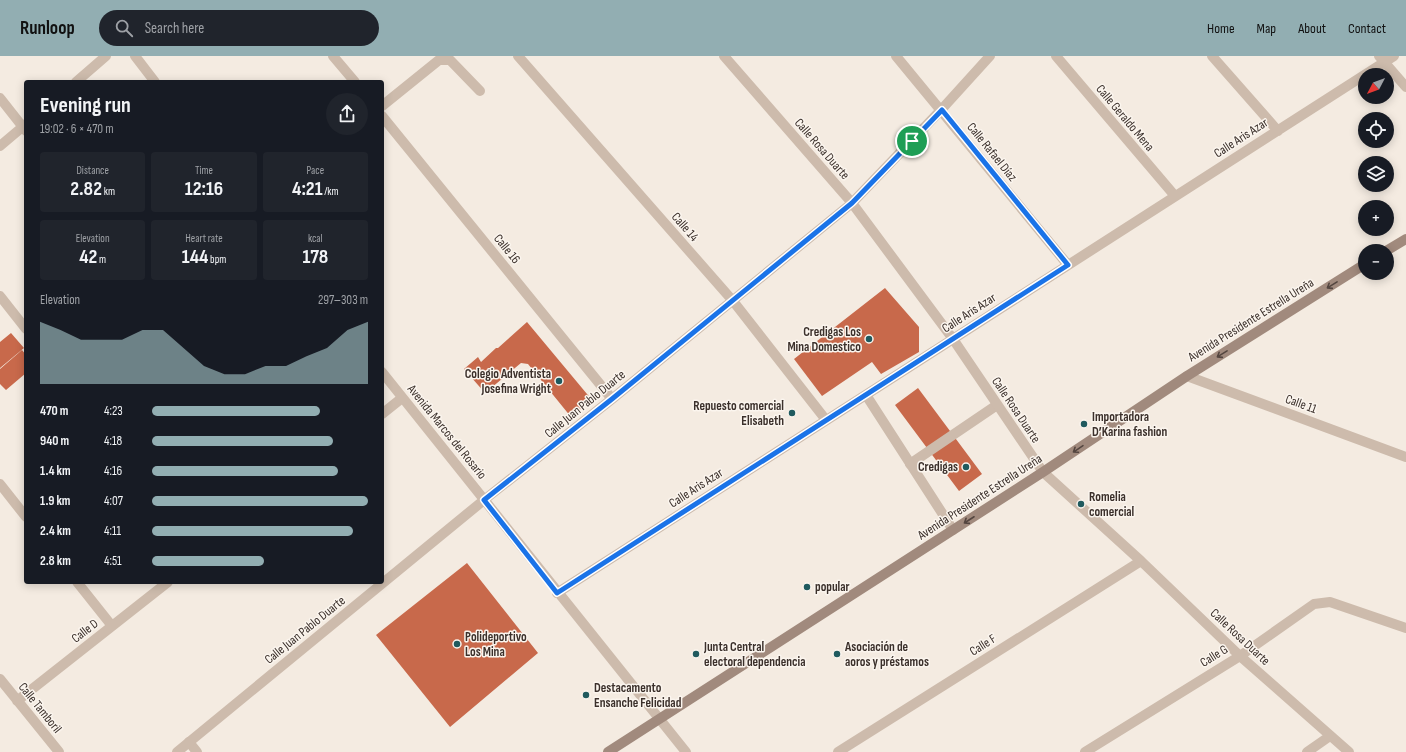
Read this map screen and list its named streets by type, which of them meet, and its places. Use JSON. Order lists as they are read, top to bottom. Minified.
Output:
{"streets":{"main road":["Avenida Presidente Estrella Ureña"],"street":["Calle Geraldo Mena","Calle Aris Azar","Calle Rosa Duarte","Calle Rafael Díaz","Calle 14","Calle 16","Calle Juan Pablo Duarte","Calle 11","Avenida Marcos del Rosario","Calle D","Calle F","Calle G","Calle Tamboril"]},"crossings":[["Calle Geraldo Mena","Calle Aris Azar"],["Calle Aris Azar","Calle Rosa Duarte"],["Calle Aris Azar","Calle Rafael Díaz"],["Calle Aris Azar","Calle 14"],["Calle Aris Azar","Avenida Marcos del Rosario"],["Calle Rosa Duarte","Avenida Presidente Estrella Ureña"],["Calle Rosa Duarte","Calle Juan Pablo Duarte"],["Calle Rosa Duarte","Calle F"],["Calle Rosa Duarte","Calle G"],["Calle Rafael Díaz","Calle Juan Pablo Duarte"],["Calle 14","Calle Juan Pablo Duarte"],["Calle 16","Calle Juan Pablo Duarte"],["Avenida Presidente Estrella Ureña","Calle 11"],["Avenida Presidente Estrella Ureña","Avenida Marcos del Rosario"],["Calle Juan Pablo Duarte","Avenida Marcos del Rosario"],["Calle D","Calle Tamboril"]],"one_way":["Avenida Presidente Estrella Ureña"],"places":["Credigas Los Mina Domestico","Colegio Adventista Josefina Wright","Repuesto comercial Elisabeth","Importadora D’Karina fashion","Credigas","Romelia comercial","popular","Polideportivo Los Mina","Junta Central electoral dependencia","Asociación de aoros y préstamos","Destacamento Ensanche Felicidad"],"north":"bottom left","page":{"header":"Runloop","search":"Search here","nav":["Home","Map","About","Contact"],"map_buttons":["+","−"],"heading":["Evening run","19:02 · 6 × 470 m"],"stats":[["Distance","2.82 km"],["Time","12:16"],["Pace","4:21 /km"],["Elevation","42 m"],["Heart rate","144 bpm"],["kcal","178"]],"chart":["Elevation","297–303 m"],"list":[{"name":"470 m","note":"4:23"},{"name":"940 m","note":"4:18"},{"name":"1.4 km","note":"4:16"},{"name":"1.9 km","note":"4:07"},{"name":"2.4 km","note":"4:11"},{"name":"2.8 km","note":"4:51"}]}}
